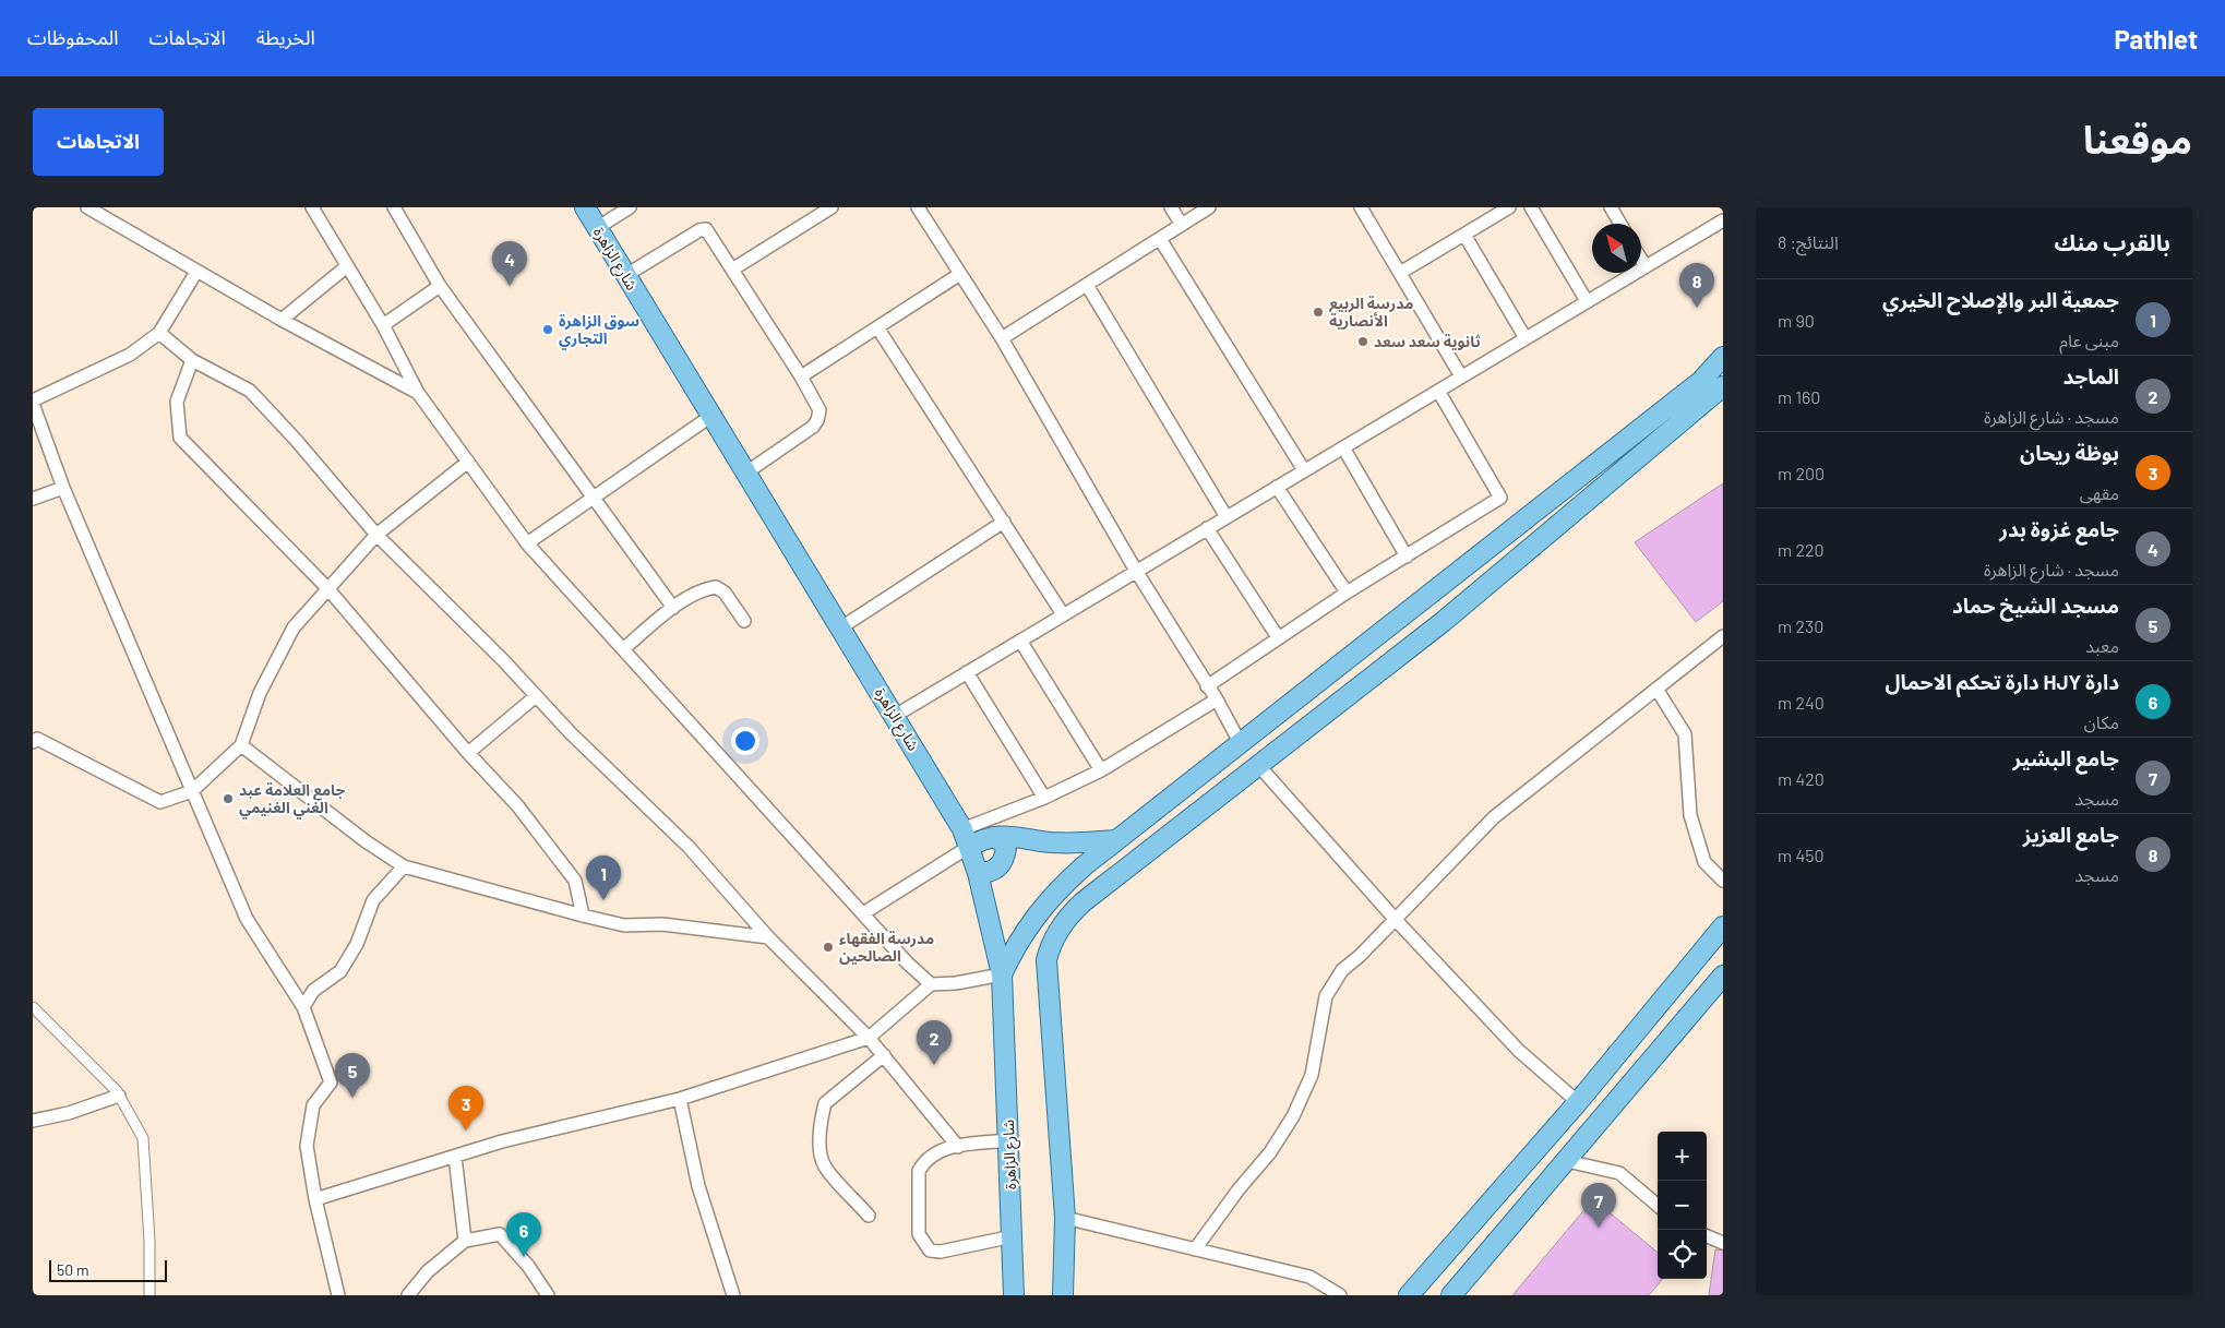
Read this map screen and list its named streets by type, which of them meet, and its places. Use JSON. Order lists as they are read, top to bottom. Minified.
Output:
{"streets":{"main road":["شارع الزاهرة"]},"places":["مدرسة الربيع الأنصارية","سوق الزاهرة التجاري","ثانوية سعد سعد","جامع العلامة عبد الغني الغنيمي","مدرسة الفقهاء الصالحين"],"scale_bar":"50 m","north":"top left","page":{"header":"Pathlet","nav":["الخريطة","الاتجاهات","المحفوظات"],"title":"موقعنا","buttons":"الاتجاهات","heading":["بالقرب منك","النتائج: 8"],"pins":["4","8","1","2","5","3","7","6"],"list":[{"mark":"1","name":"جمعية البر والإصلاح الخيري","note":"مبنى عام","value":"90 m"},{"mark":"2","name":"الماجد","note":"مسجد · شارع الزاهرة","value":"160 m"},{"mark":"3","name":"بوظة ريحان","note":"مقهى","value":"200 m"},{"mark":"4","name":"جامع غزوة بدر","note":"مسجد · شارع الزاهرة","value":"220 m"},{"mark":"5","name":"مسجد الشيخ حماد","note":"معبد","value":"230 m"},{"mark":"6","name":"دارة HJY دارة تحكم الاحمال","note":"مكان","value":"240 m"},{"mark":"7","name":"جامع البشير","note":"مسجد","value":"420 m"},{"mark":"8","name":"جامع العزيز","note":"مسجد","value":"450 m"}],"map_buttons":["+","−"],"scale":"50 m"}}
